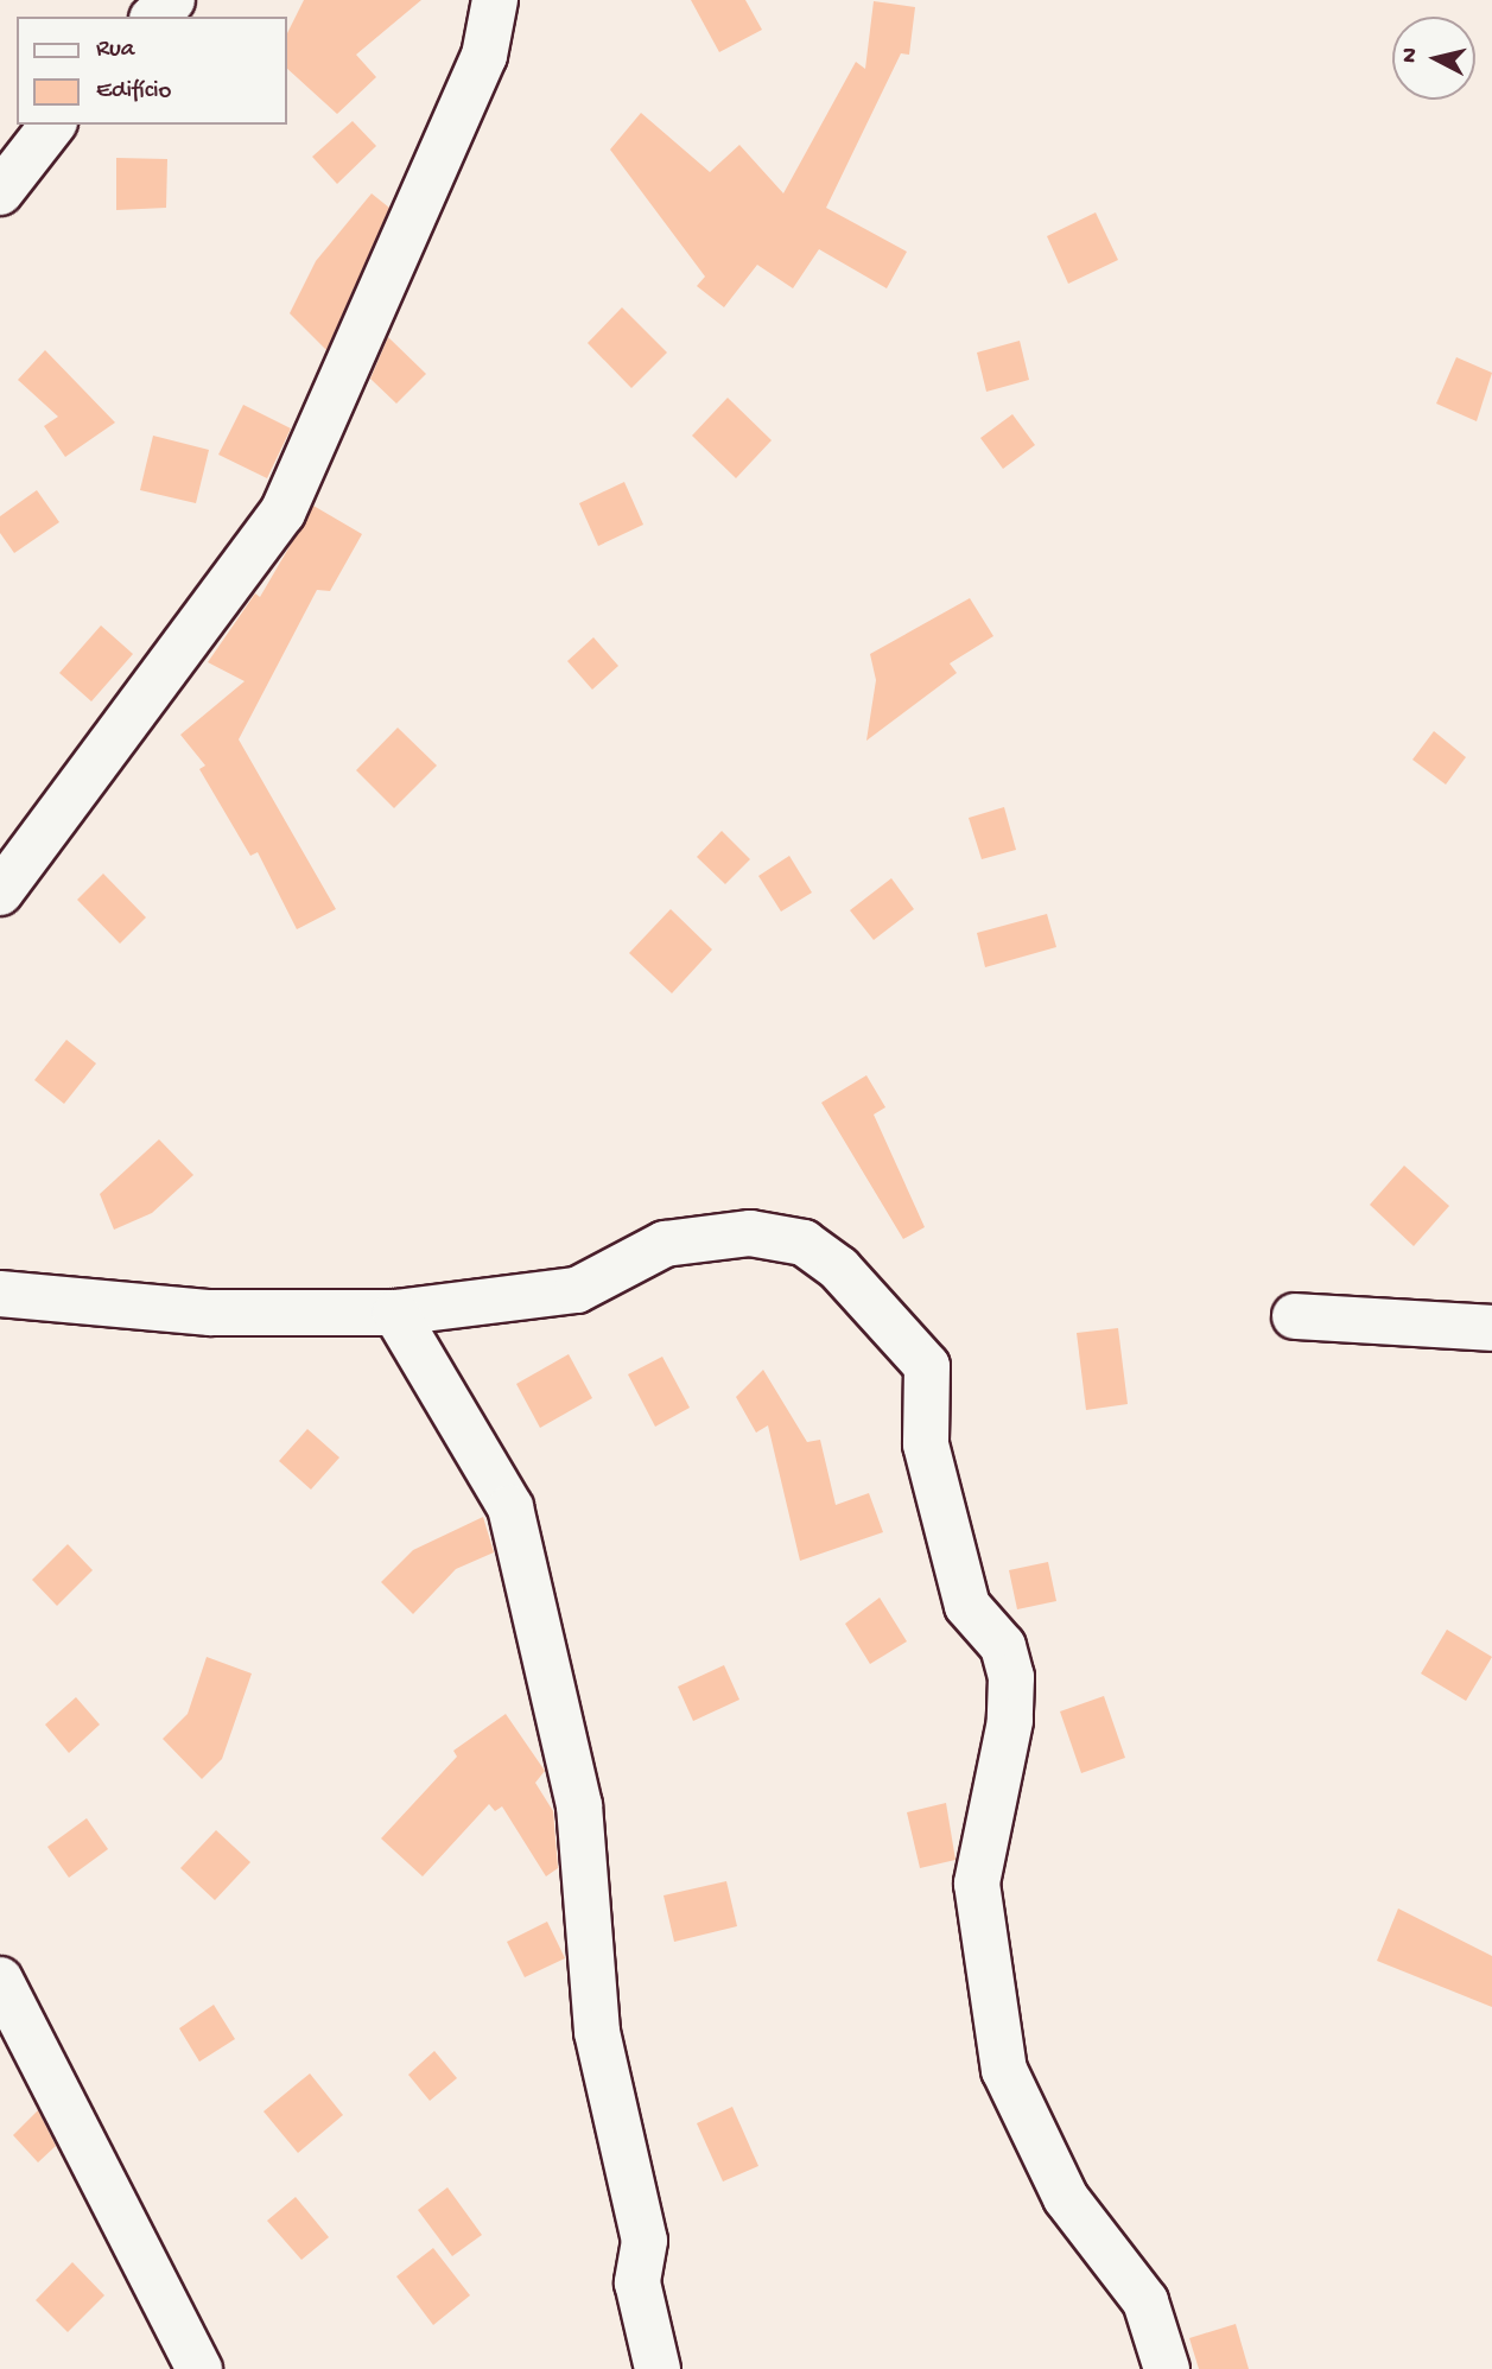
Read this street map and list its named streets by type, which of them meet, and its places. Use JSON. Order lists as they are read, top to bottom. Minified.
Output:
{"legend":["Rua","Edifício"],"north":"left"}
